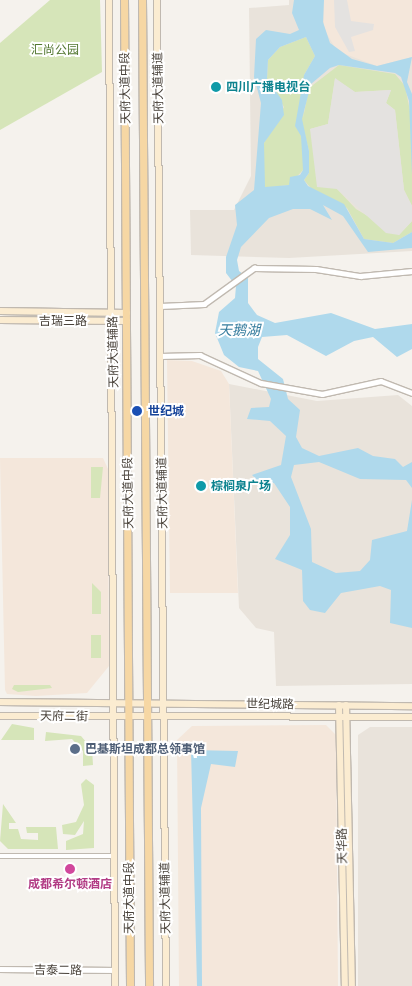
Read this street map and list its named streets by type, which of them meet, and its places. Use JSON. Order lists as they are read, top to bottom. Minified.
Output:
{"streets":{"main road":["天府大道中段"],"street":["天府大道辅道","吉瑞三路","天府大道辅路","世纪城路","天府二街","天华路","吉泰二路"]},"crossings":[["天府大道中段","吉瑞三路"],["天府大道中段","世纪城路"],["天府大道中段","天府二街"],["天府大道辅道","世纪城路"],["吉瑞三路","天府大道辅路"],["天府大道辅路","天府二街"],["世纪城路","天府二街"],["世纪城路","天华路"]],"water":["天鹅湖"],"parks":["汇尚公园"],"places":["四川广播电视台","世纪城","棕榈泉广场","巴基斯坦成都总领事馆","成都希尔顿酒店"]}
